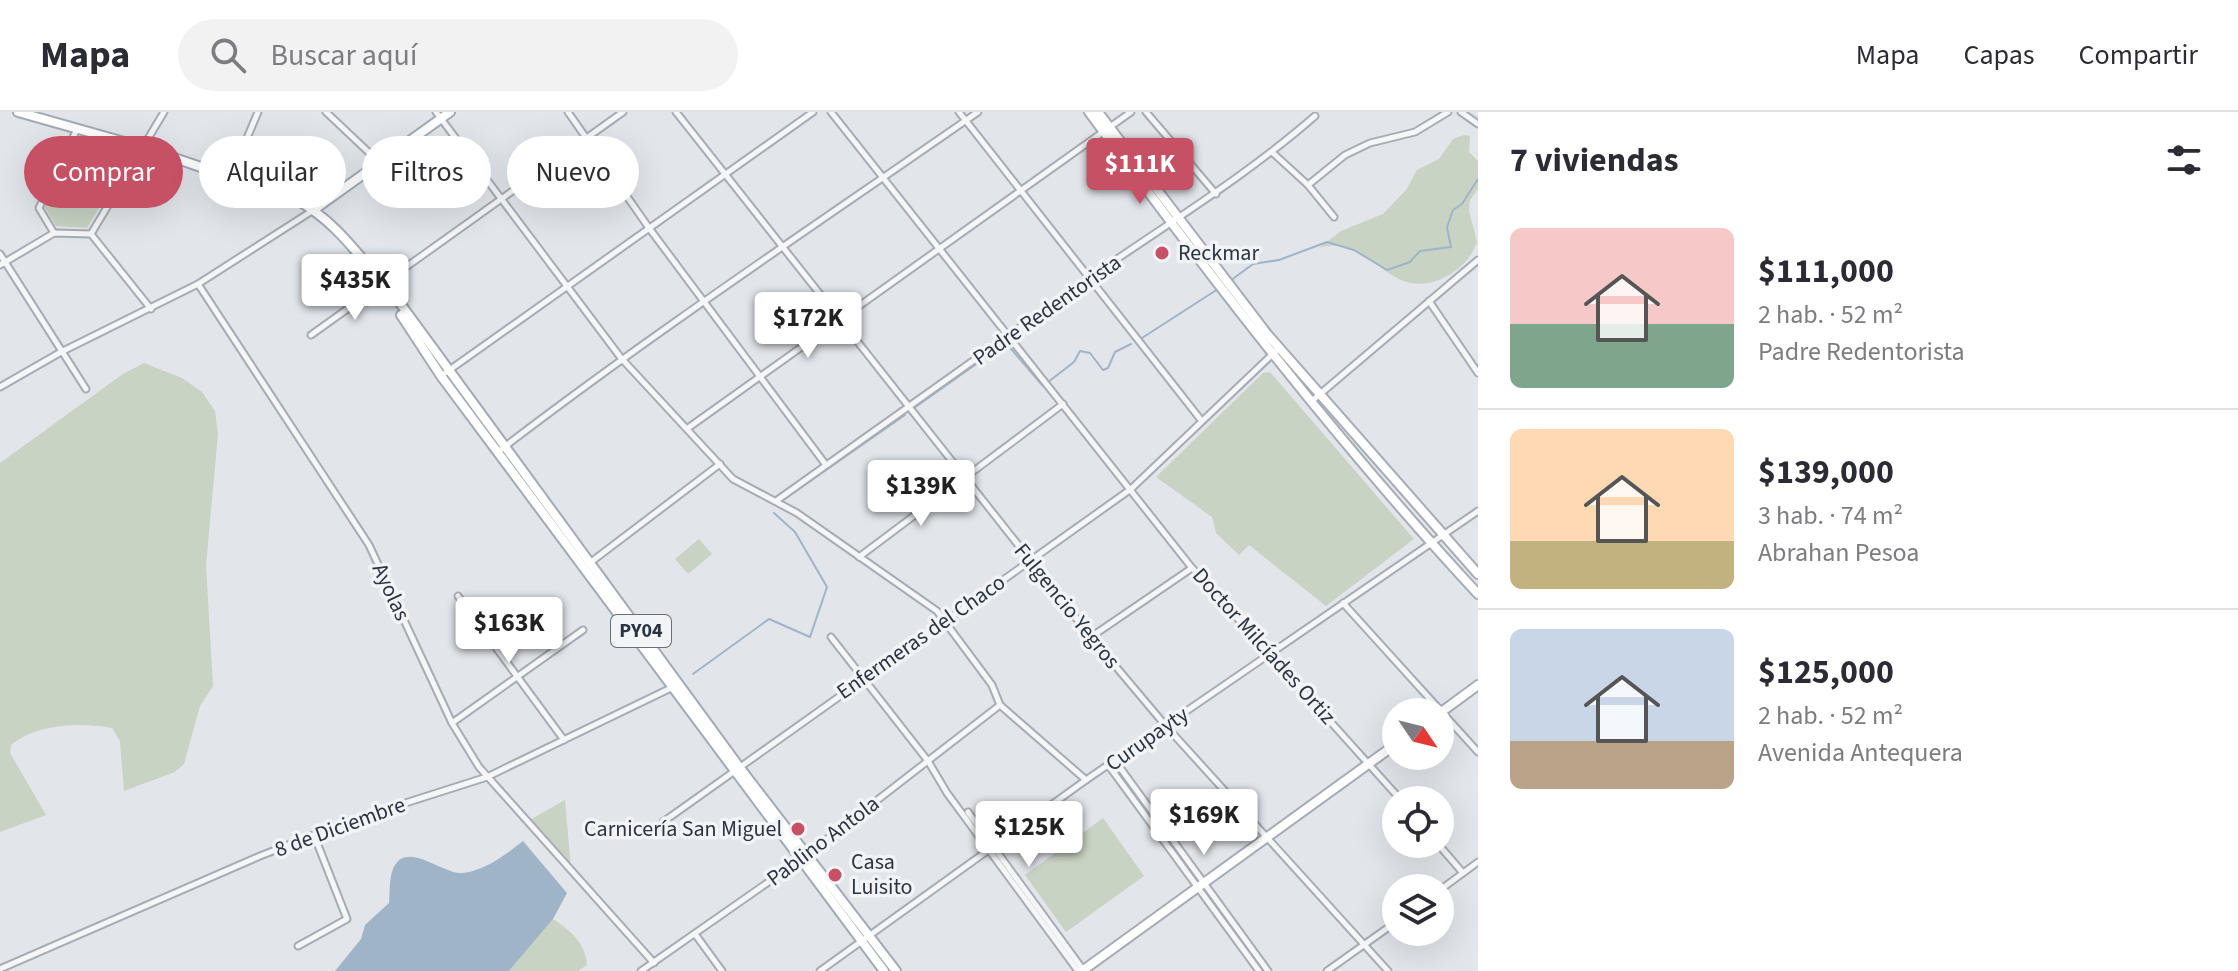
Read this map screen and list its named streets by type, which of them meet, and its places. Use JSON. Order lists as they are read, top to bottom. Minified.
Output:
{"streets":{"main road":["PY04"],"street":["Padre Redentorista","Ayolas","Fulgencio Yegros","Enfermeras del Chaco","Doctor Milcíades Ortiz","Curupayty","8 de Diciembre","Pablino Antola"]},"crossings":[["Padre Redentorista","Fulgencio Yegros"],["Padre Redentorista","Doctor Milcíades Ortiz"],["Ayolas","8 de Diciembre"],["Ayolas","Pablino Antola"],["Fulgencio Yegros","Enfermeras del Chaco"],["Fulgencio Yegros","Curupayty"],["PY04","Enfermeras del Chaco"],["PY04","Curupayty"],["PY04","8 de Diciembre"],["PY04","Pablino Antola"],["Enfermeras del Chaco","Doctor Milcíades Ortiz"],["Doctor Milcíades Ortiz","Curupayty"]],"places":["Reckmar","Carnicería San Miguel","Casa Luisito"],"north":"bottom right","page":{"header":"Mapa","search":"Buscar aquí","nav":["Mapa","Capas","Compartir"],"heading":"7 viviendas","chip":["Comprar","Alquilar","Filtros","Nuevo"],"price":["$111K","$435K","$172K","$139K","$163K","$169K","$125K"],"list":[{"name":"$111,000","note":"2 hab. · 52 m² · Padre Redentorista"},{"name":"$139,000","note":"3 hab. · 74 m² · Abrahan Pesoa"},{"name":"$125,000","note":"2 hab. · 52 m² · Avenida Antequera"}]}}
